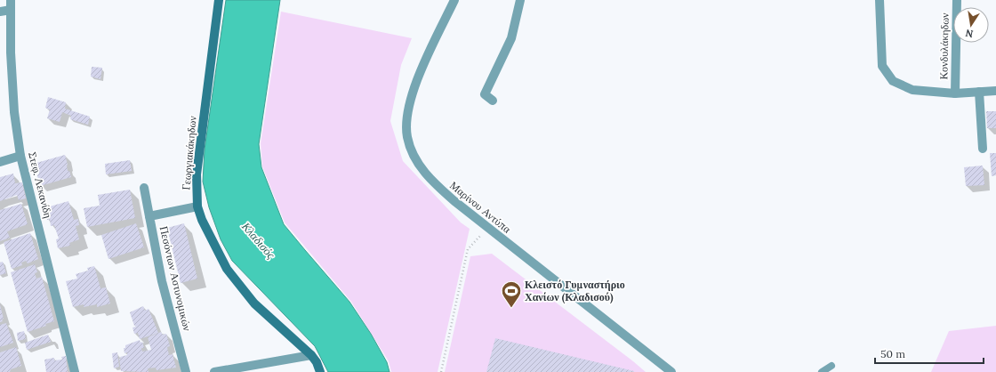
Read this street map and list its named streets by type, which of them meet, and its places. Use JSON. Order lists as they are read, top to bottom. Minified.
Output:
{"streets":{"street":["Κονδυλάκηδων","Γεωργιακάκηδων","Στεφ. Λεκανίδη","Μαρίνου Αντύπα","Πεσόντων Αστυνομικών"]},"crossings":[["Γεωργιακάκηδων","Πεσόντων Αστυνομικών"]],"water":["Κλαδισός"],"places":{"sports":["Κλειστό Γυμναστήριο Χανίων (Κλαδισού)"]},"scale_bar":"50 m","north":"bottom"}
